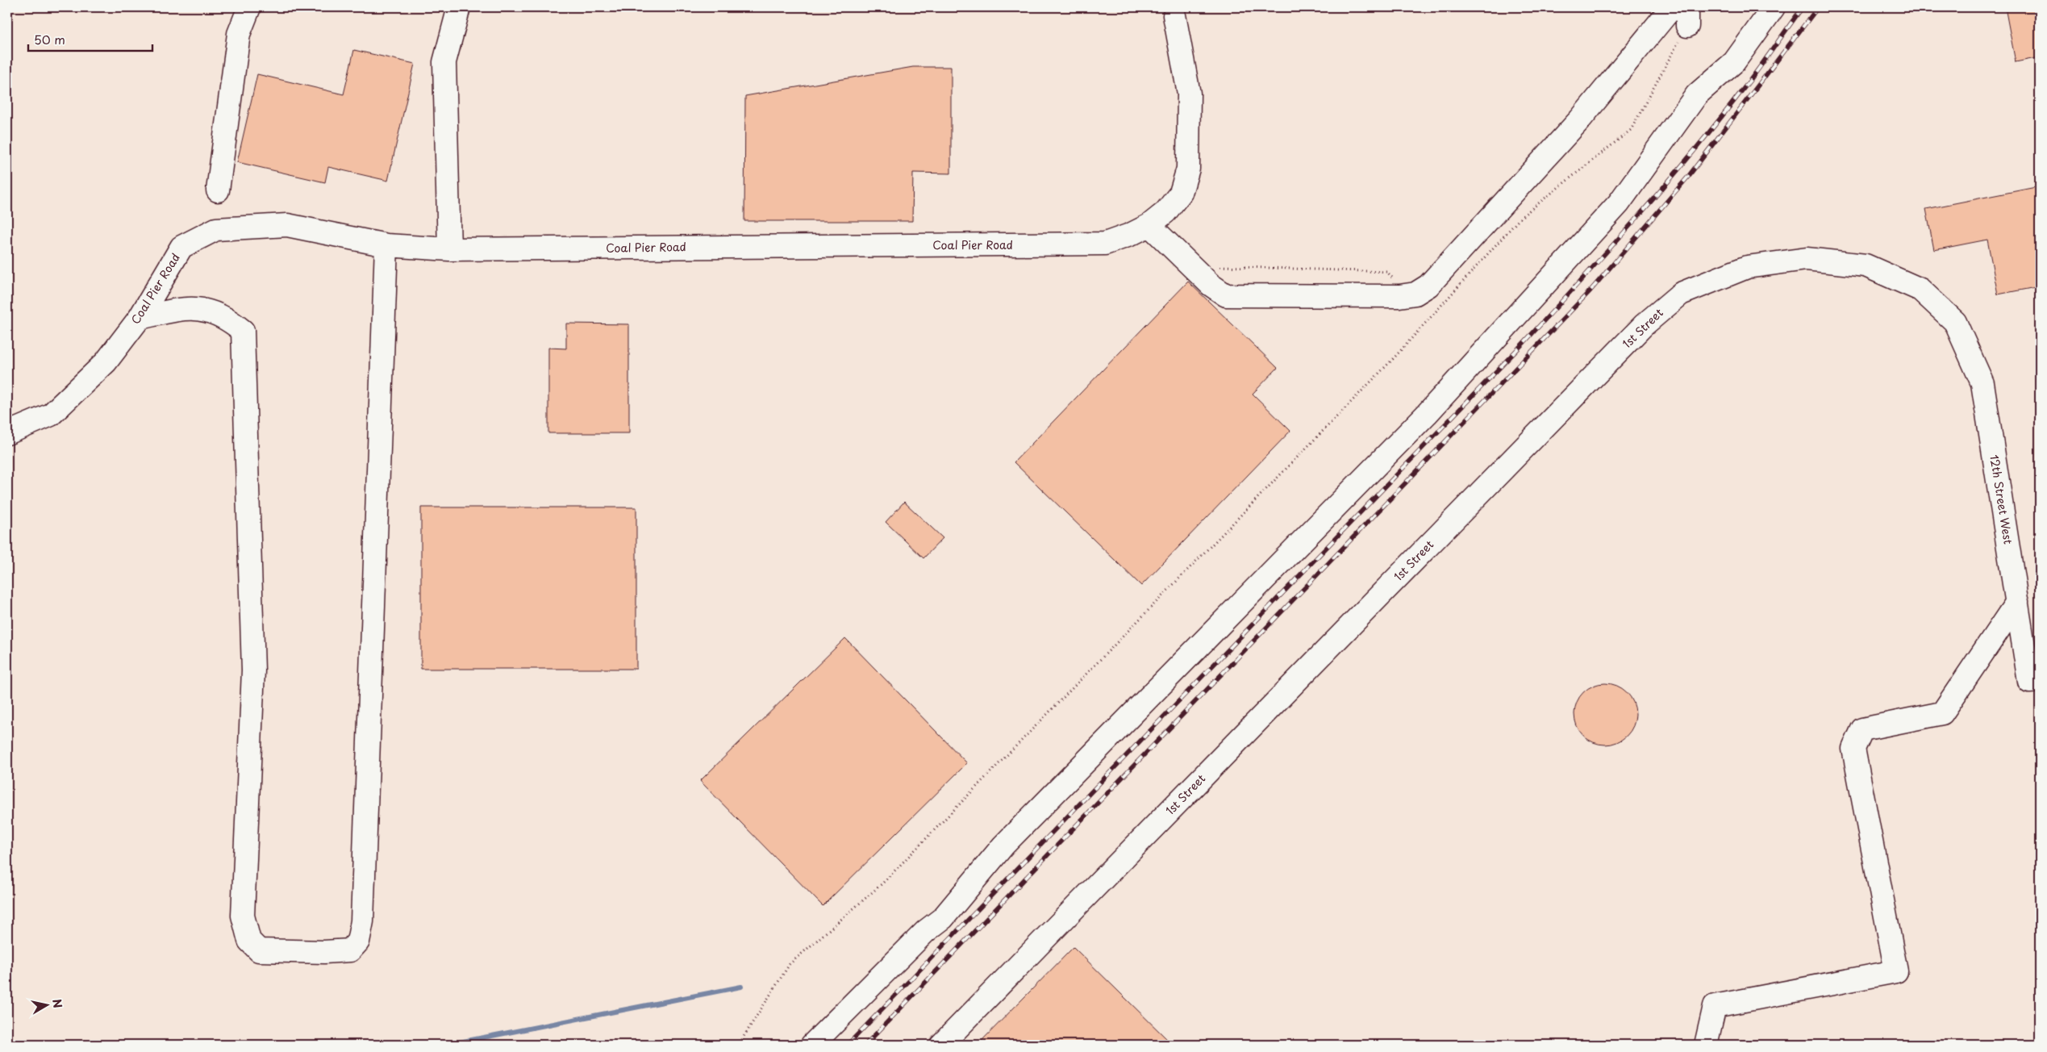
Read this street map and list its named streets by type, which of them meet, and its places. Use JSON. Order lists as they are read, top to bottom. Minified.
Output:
{"streets":{"street":["Coal Pier Road","1st Street","12th Street West"]},"crossings":[["1st Street","12th Street West"]],"scale_bar":"50 m","north":"right"}
